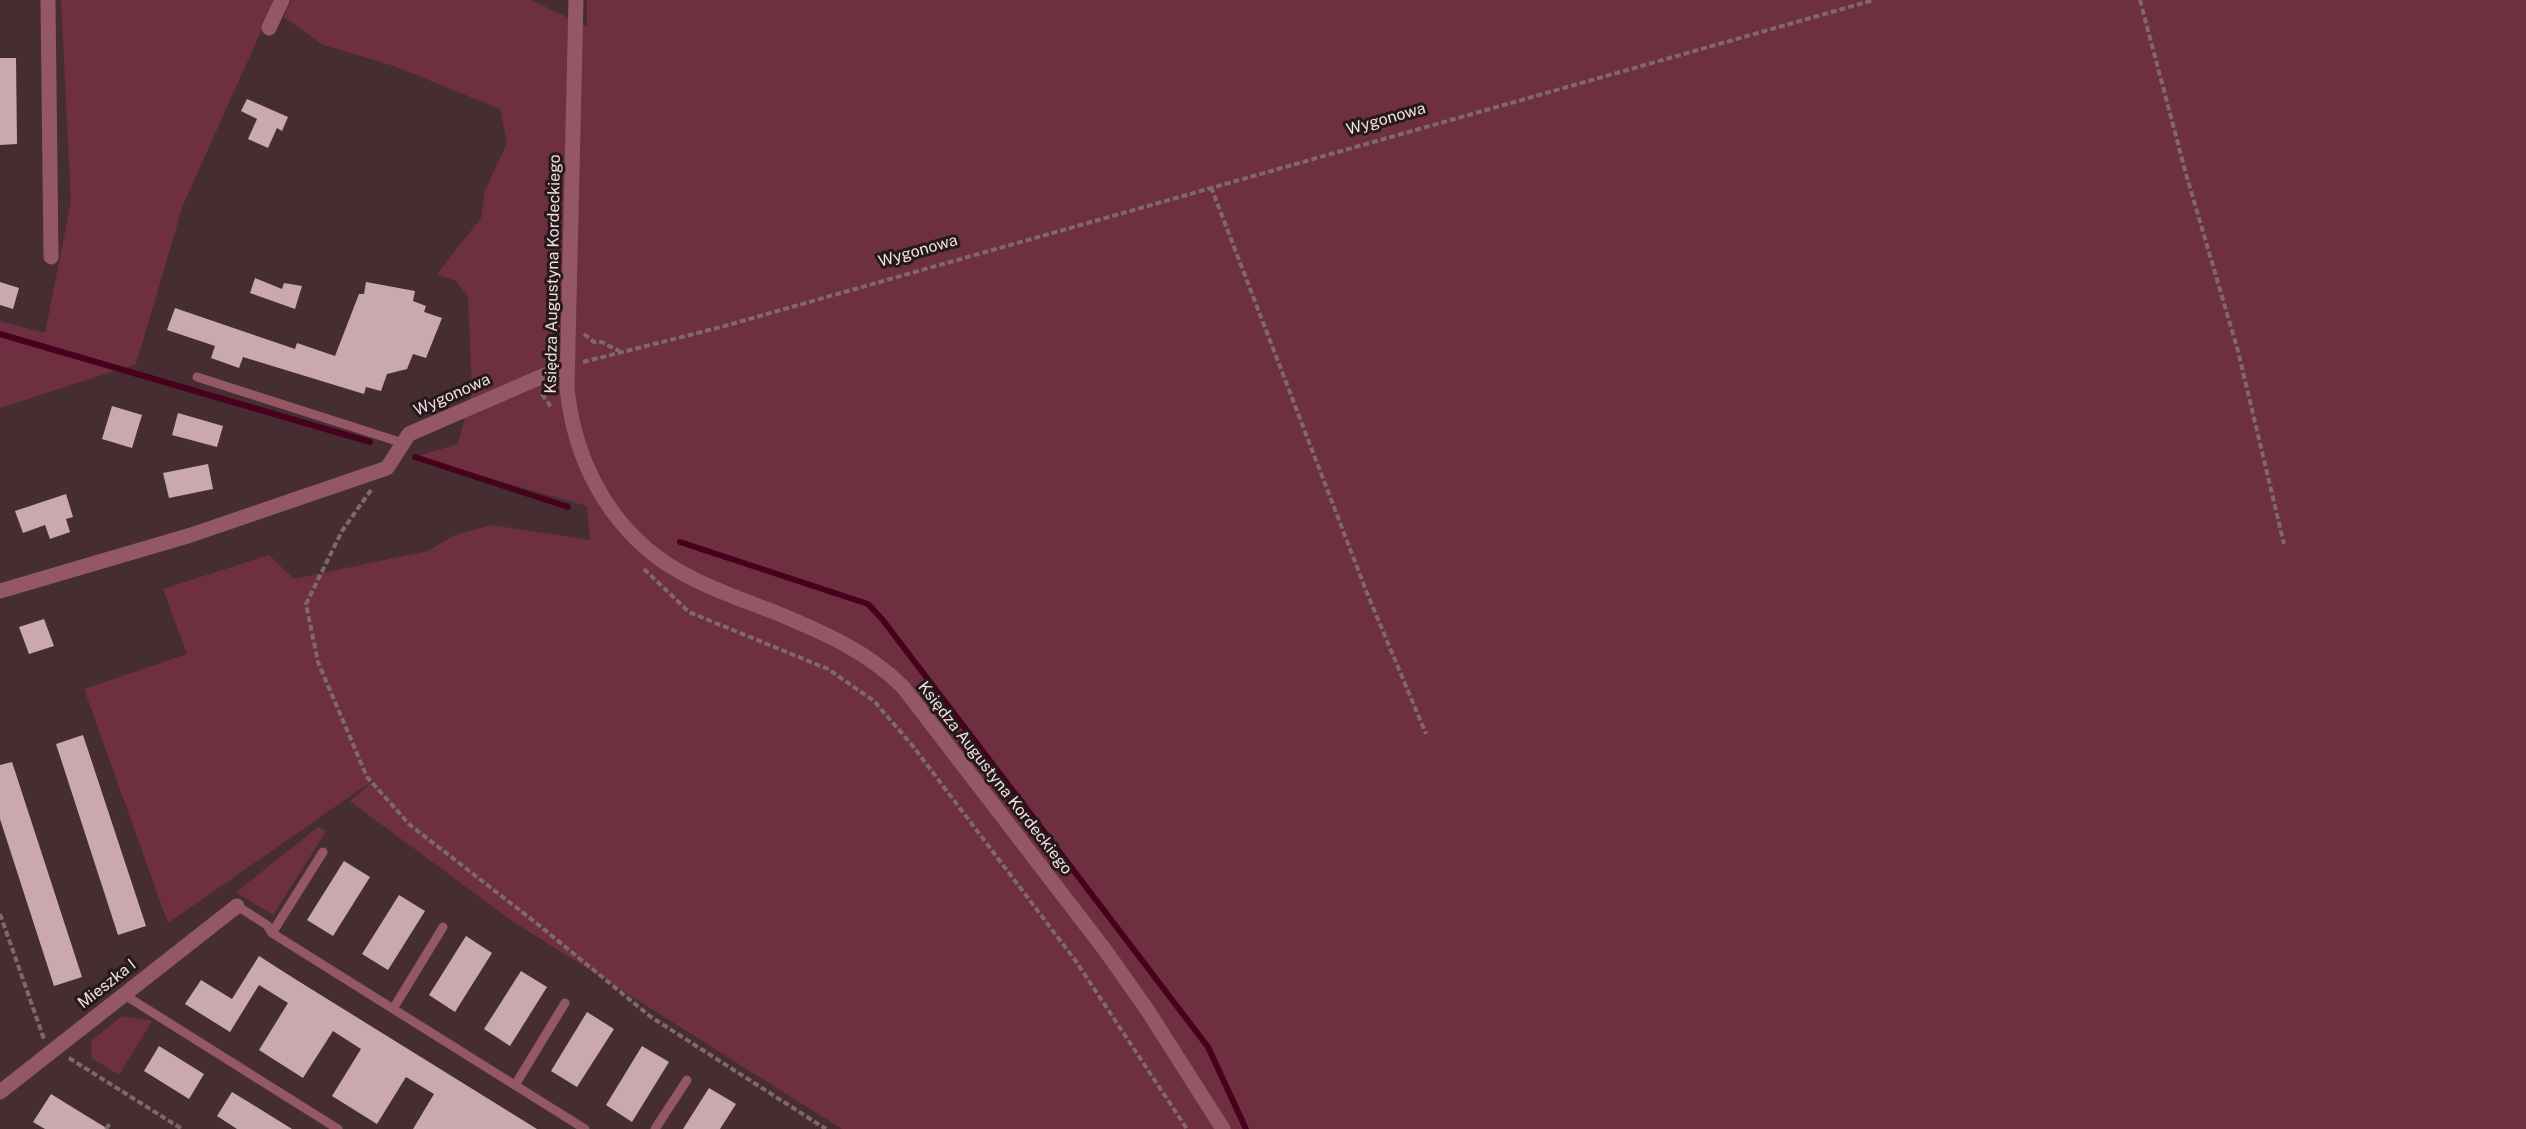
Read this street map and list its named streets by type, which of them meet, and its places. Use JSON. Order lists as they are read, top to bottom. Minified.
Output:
{"streets":{"street":["Wygonowa","Księdza Augustyna Kordeckiego","Mieszka I"]},"crossings":[["Wygonowa","Księdza Augustyna Kordeckiego"]]}
